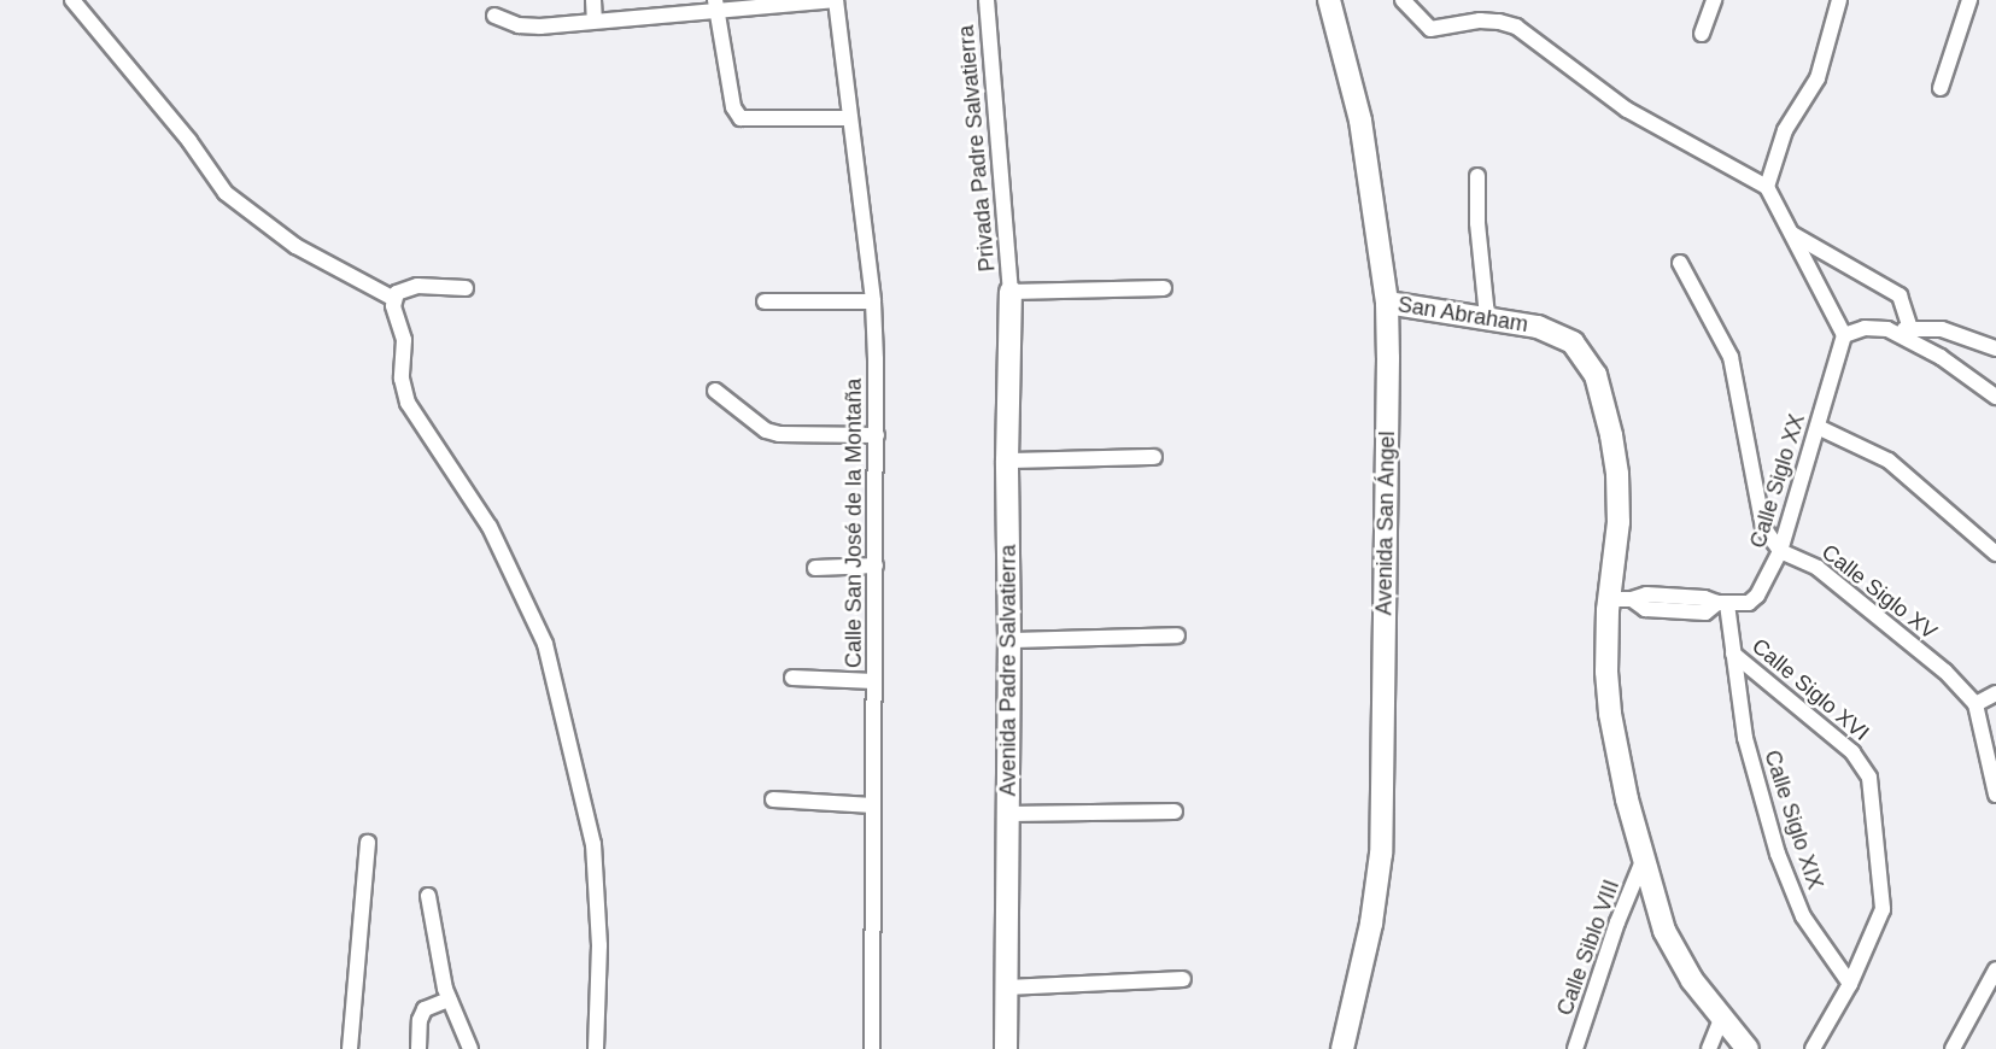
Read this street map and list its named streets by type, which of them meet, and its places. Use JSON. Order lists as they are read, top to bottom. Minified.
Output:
{"streets":{"street":["Privada Padre Salvatierra","San Abraham","Calle Siglo XX","Calle San José de la Montaña","Avenida San Ángel","Calle Siglo XV","Avenida Padre Salvatierra","Calle Siglo XVI","Calle Siglo XIX","Calle Siblo VIII"]},"crossings":[["Privada Padre Salvatierra","Avenida Padre Salvatierra"],["San Abraham","Avenida San Ángel"],["San Abraham","Calle Siblo VIII"],["Calle Siglo XX","Calle Siglo XV"],["Calle Siglo XX","Calle Siglo XVI"],["Calle Siglo XVI","Calle Siglo XIX"]]}
